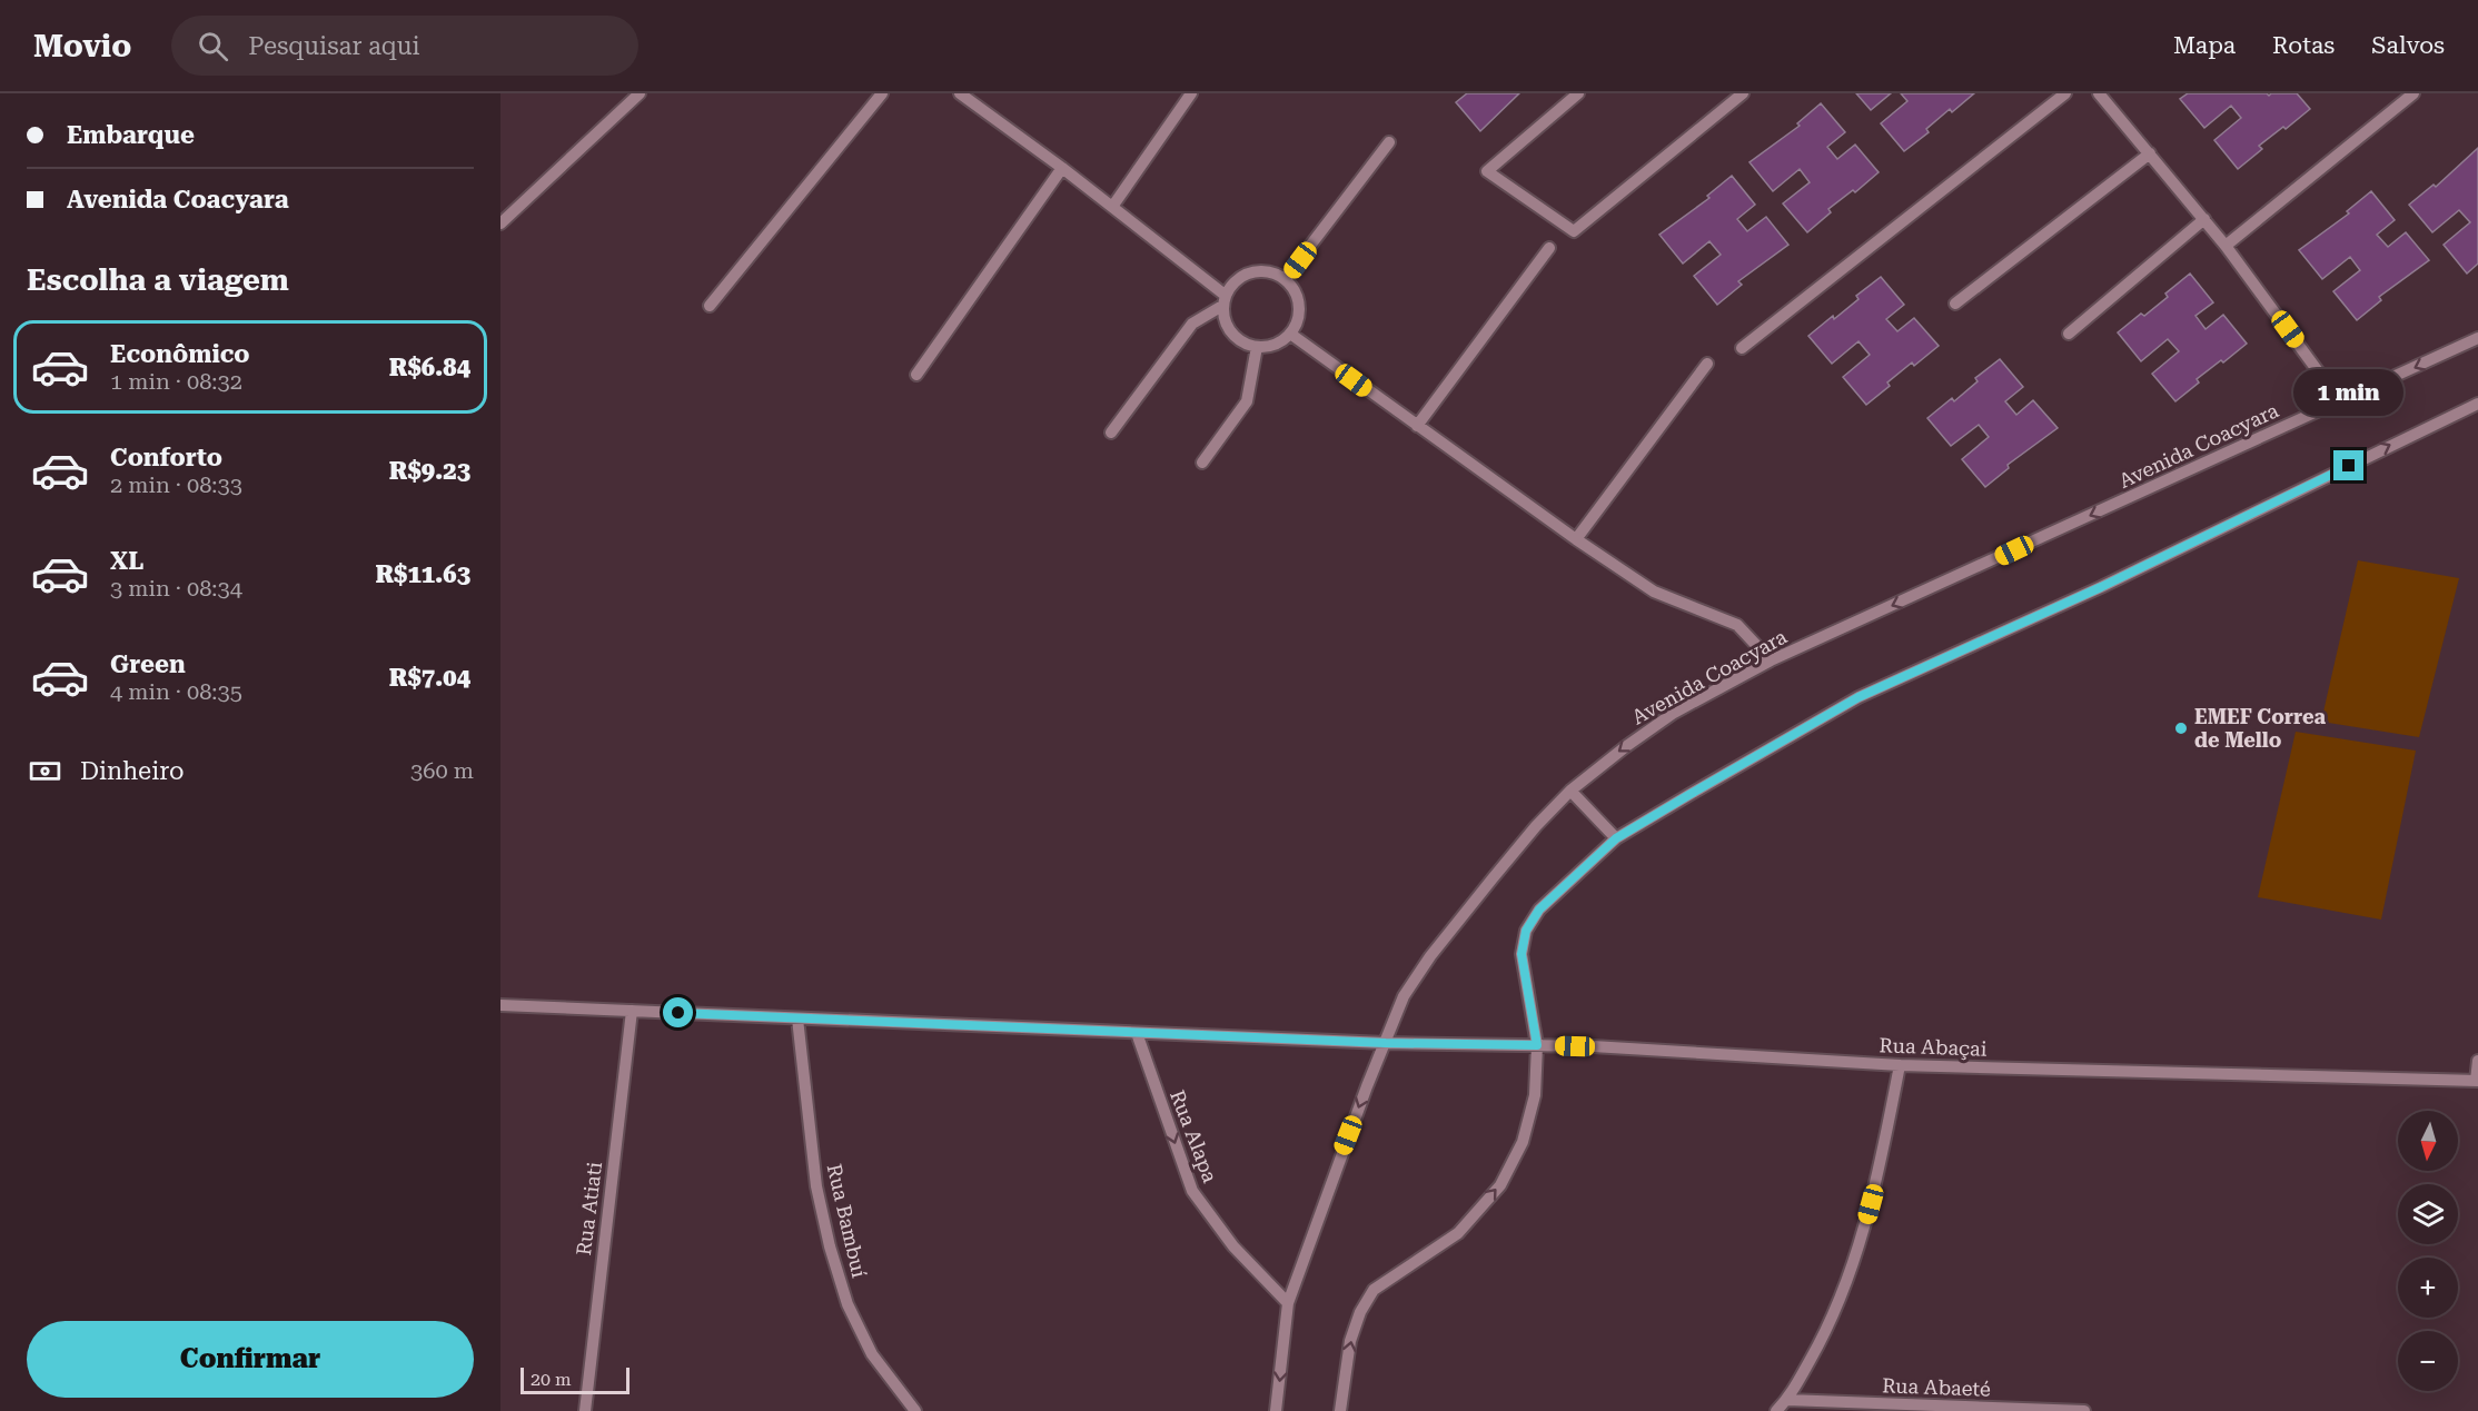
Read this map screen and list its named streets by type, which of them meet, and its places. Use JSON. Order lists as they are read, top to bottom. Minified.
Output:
{"streets":{"street":["Avenida Coacyara","Rua Abaçai","Rua Alapa","Rua Atiati","Rua Bambuí","Rua Abaeté"]},"crossings":[["Avenida Coacyara","Rua Abaçai"],["Avenida Coacyara","Rua Alapa"],["Rua Abaçai","Rua Alapa"],["Rua Abaçai","Rua Atiati"],["Rua Abaçai","Rua Bambuí"]],"one_way":["Rua Alapa"],"places":["EMEF Correa de Mello"],"scale_bar":"20 m","north":"bottom","page":{"header":"Movio","search":"Pesquisar aqui","nav":["Mapa","Rotas","Salvos"],"banner":["Embarque","Avenida Coacyara"],"heading":"Escolha a viagem","list":[{"name":"Econômico","note":"1 min · 08:32","value":"R$6.84"},{"name":"Conforto","note":"2 min · 08:33","value":"R$9.23"},{"name":"XL","note":"3 min · 08:34","value":"R$11.63"},{"name":"Green","note":"4 min · 08:35","value":"R$7.04"}],"bubble":"1 min","pay":["Dinheiro","360 m"],"map_buttons":["+","−"],"buttons":"Confirmar","scale":"20 m"}}
